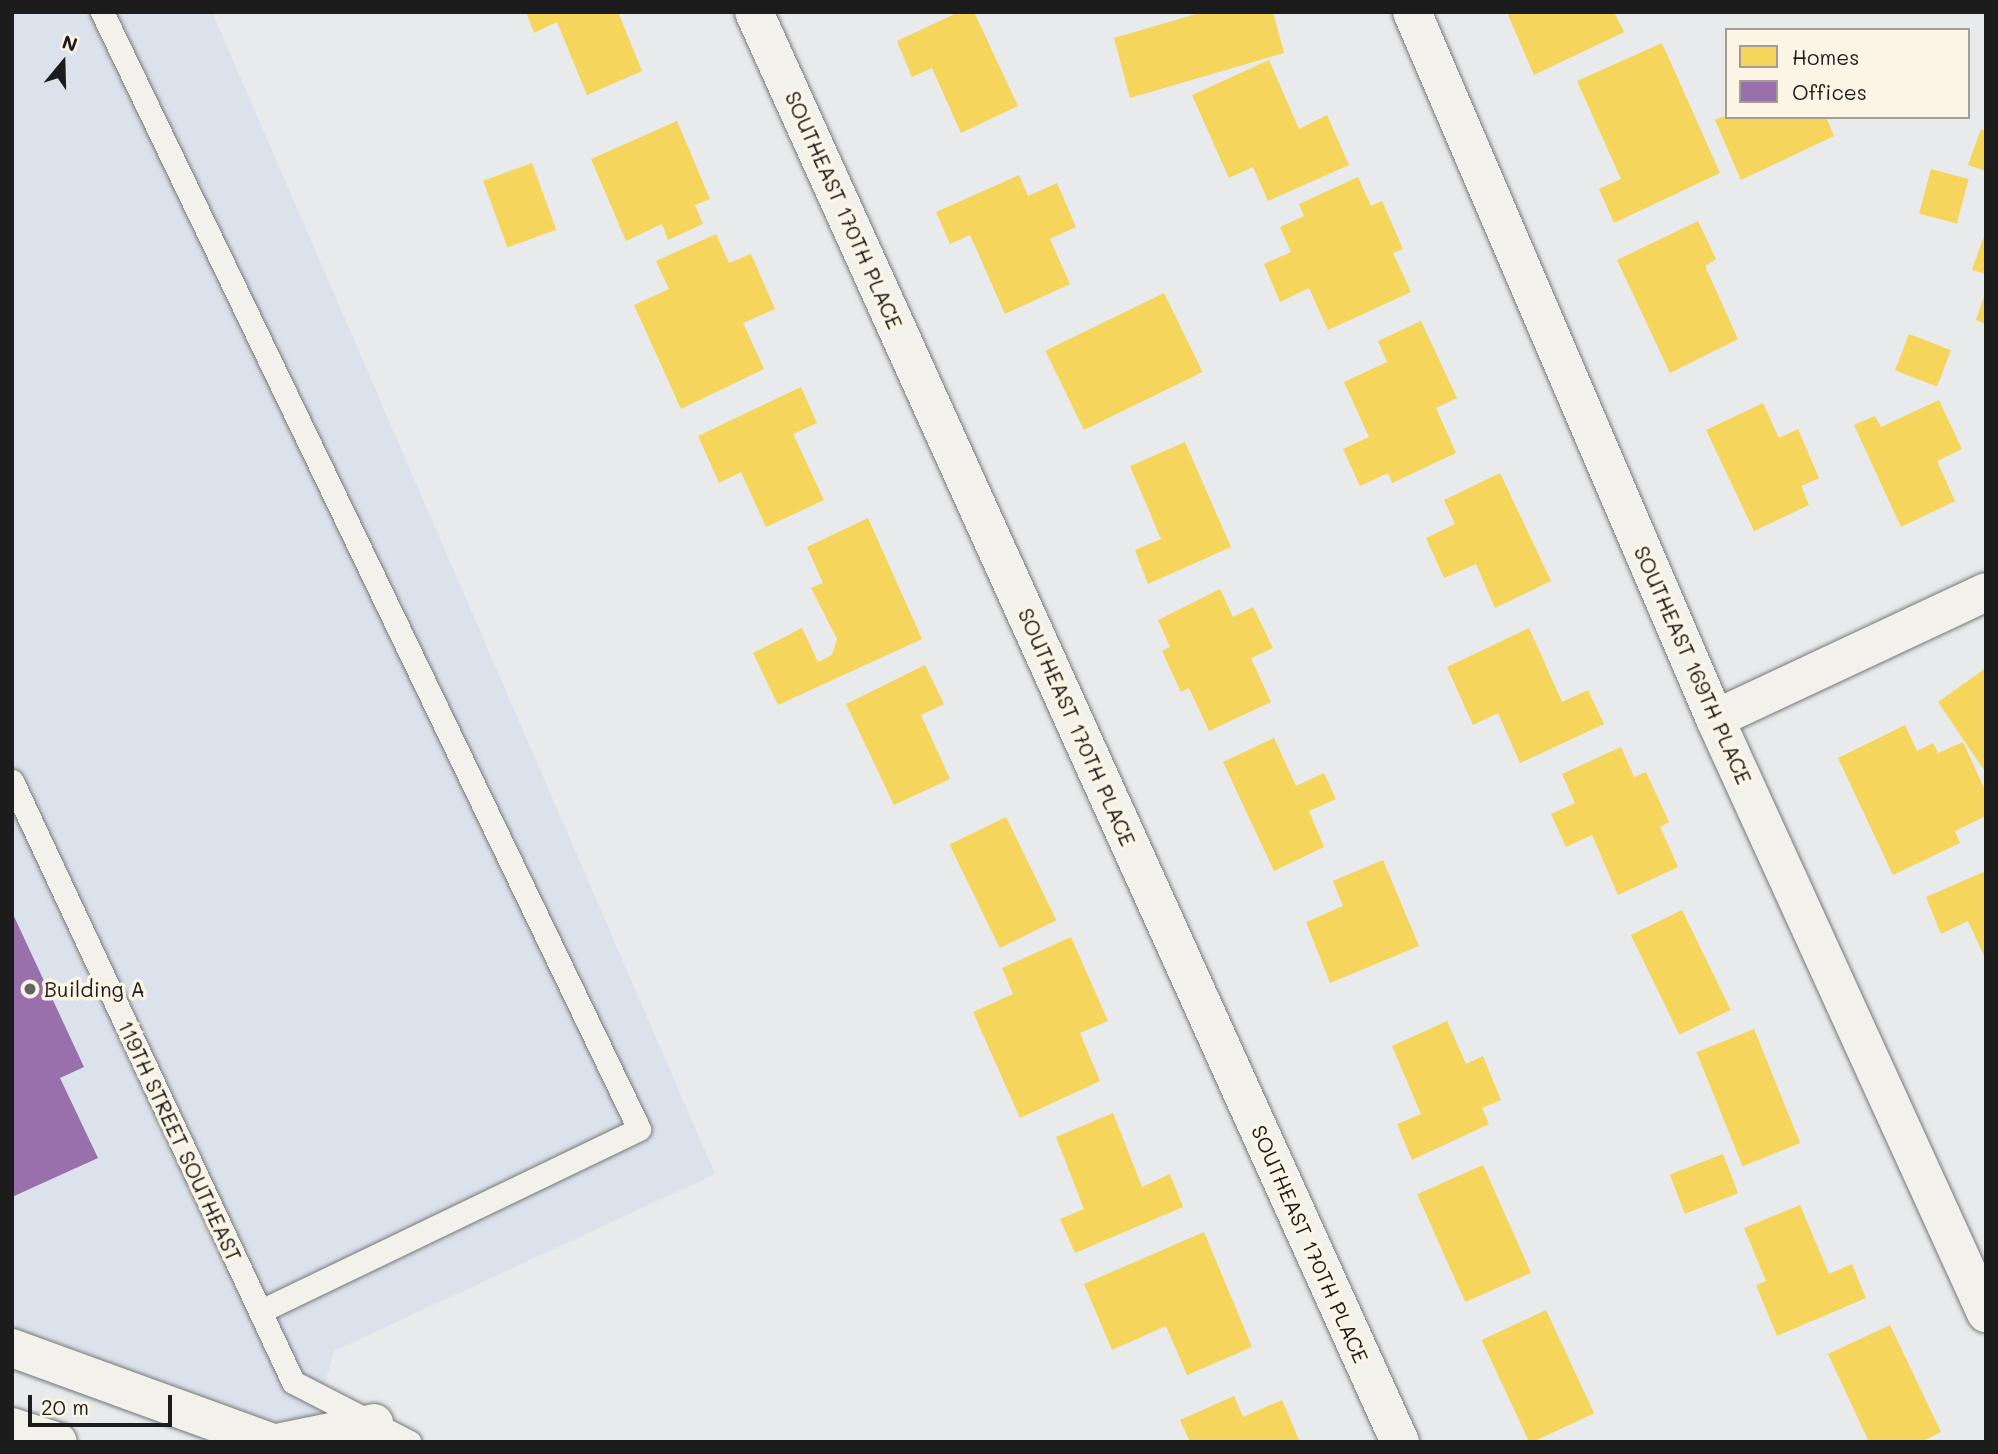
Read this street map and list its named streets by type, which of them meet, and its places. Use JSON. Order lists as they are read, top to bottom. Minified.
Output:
{"streets":{"street":["SOUTHEAST 170TH PLACE","SOUTHEAST 169TH PLACE"],"lane":["119TH STREET SOUTHEAST"]},"places":["Building A"],"legend":["Homes","Offices"],"scale_bar":"20 m","north":"top"}
